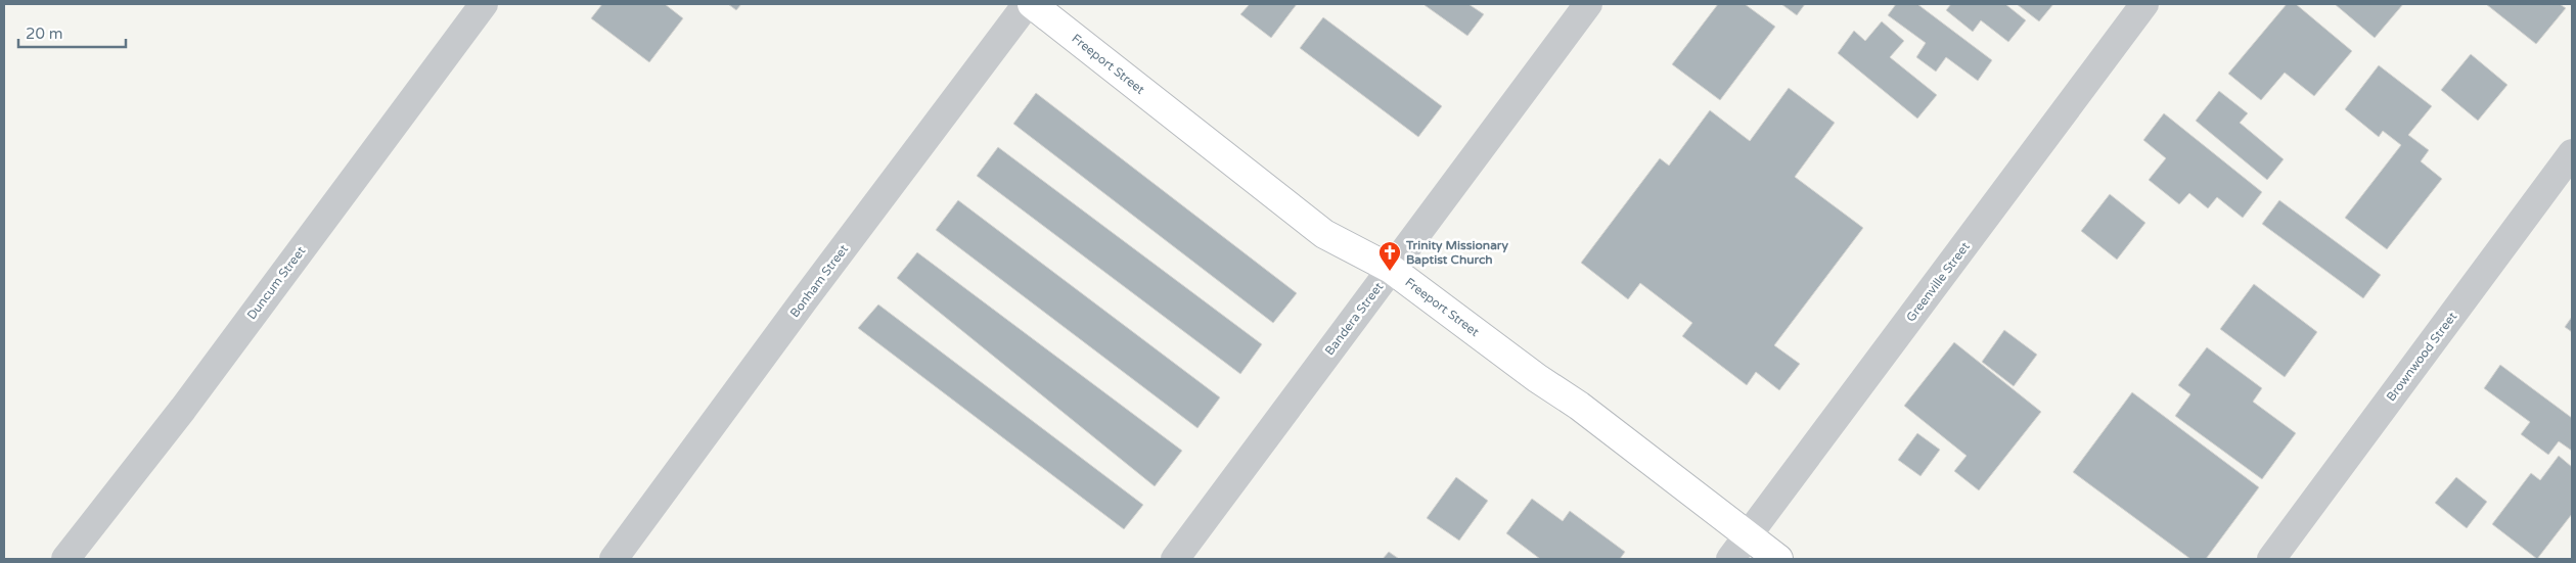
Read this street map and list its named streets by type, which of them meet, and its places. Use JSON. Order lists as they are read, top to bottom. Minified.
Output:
{"streets":{"main road":["Freeport Street"],"street":["Bonham Street","Greenville Street","Duncum Street","Bandera Street","Brownwood Street"]},"crossings":[["Freeport Street","Greenville Street"],["Freeport Street","Bandera Street"]],"places":{"church":["Trinity Missionary Baptist Church"]},"scale_bar":"20 m"}
